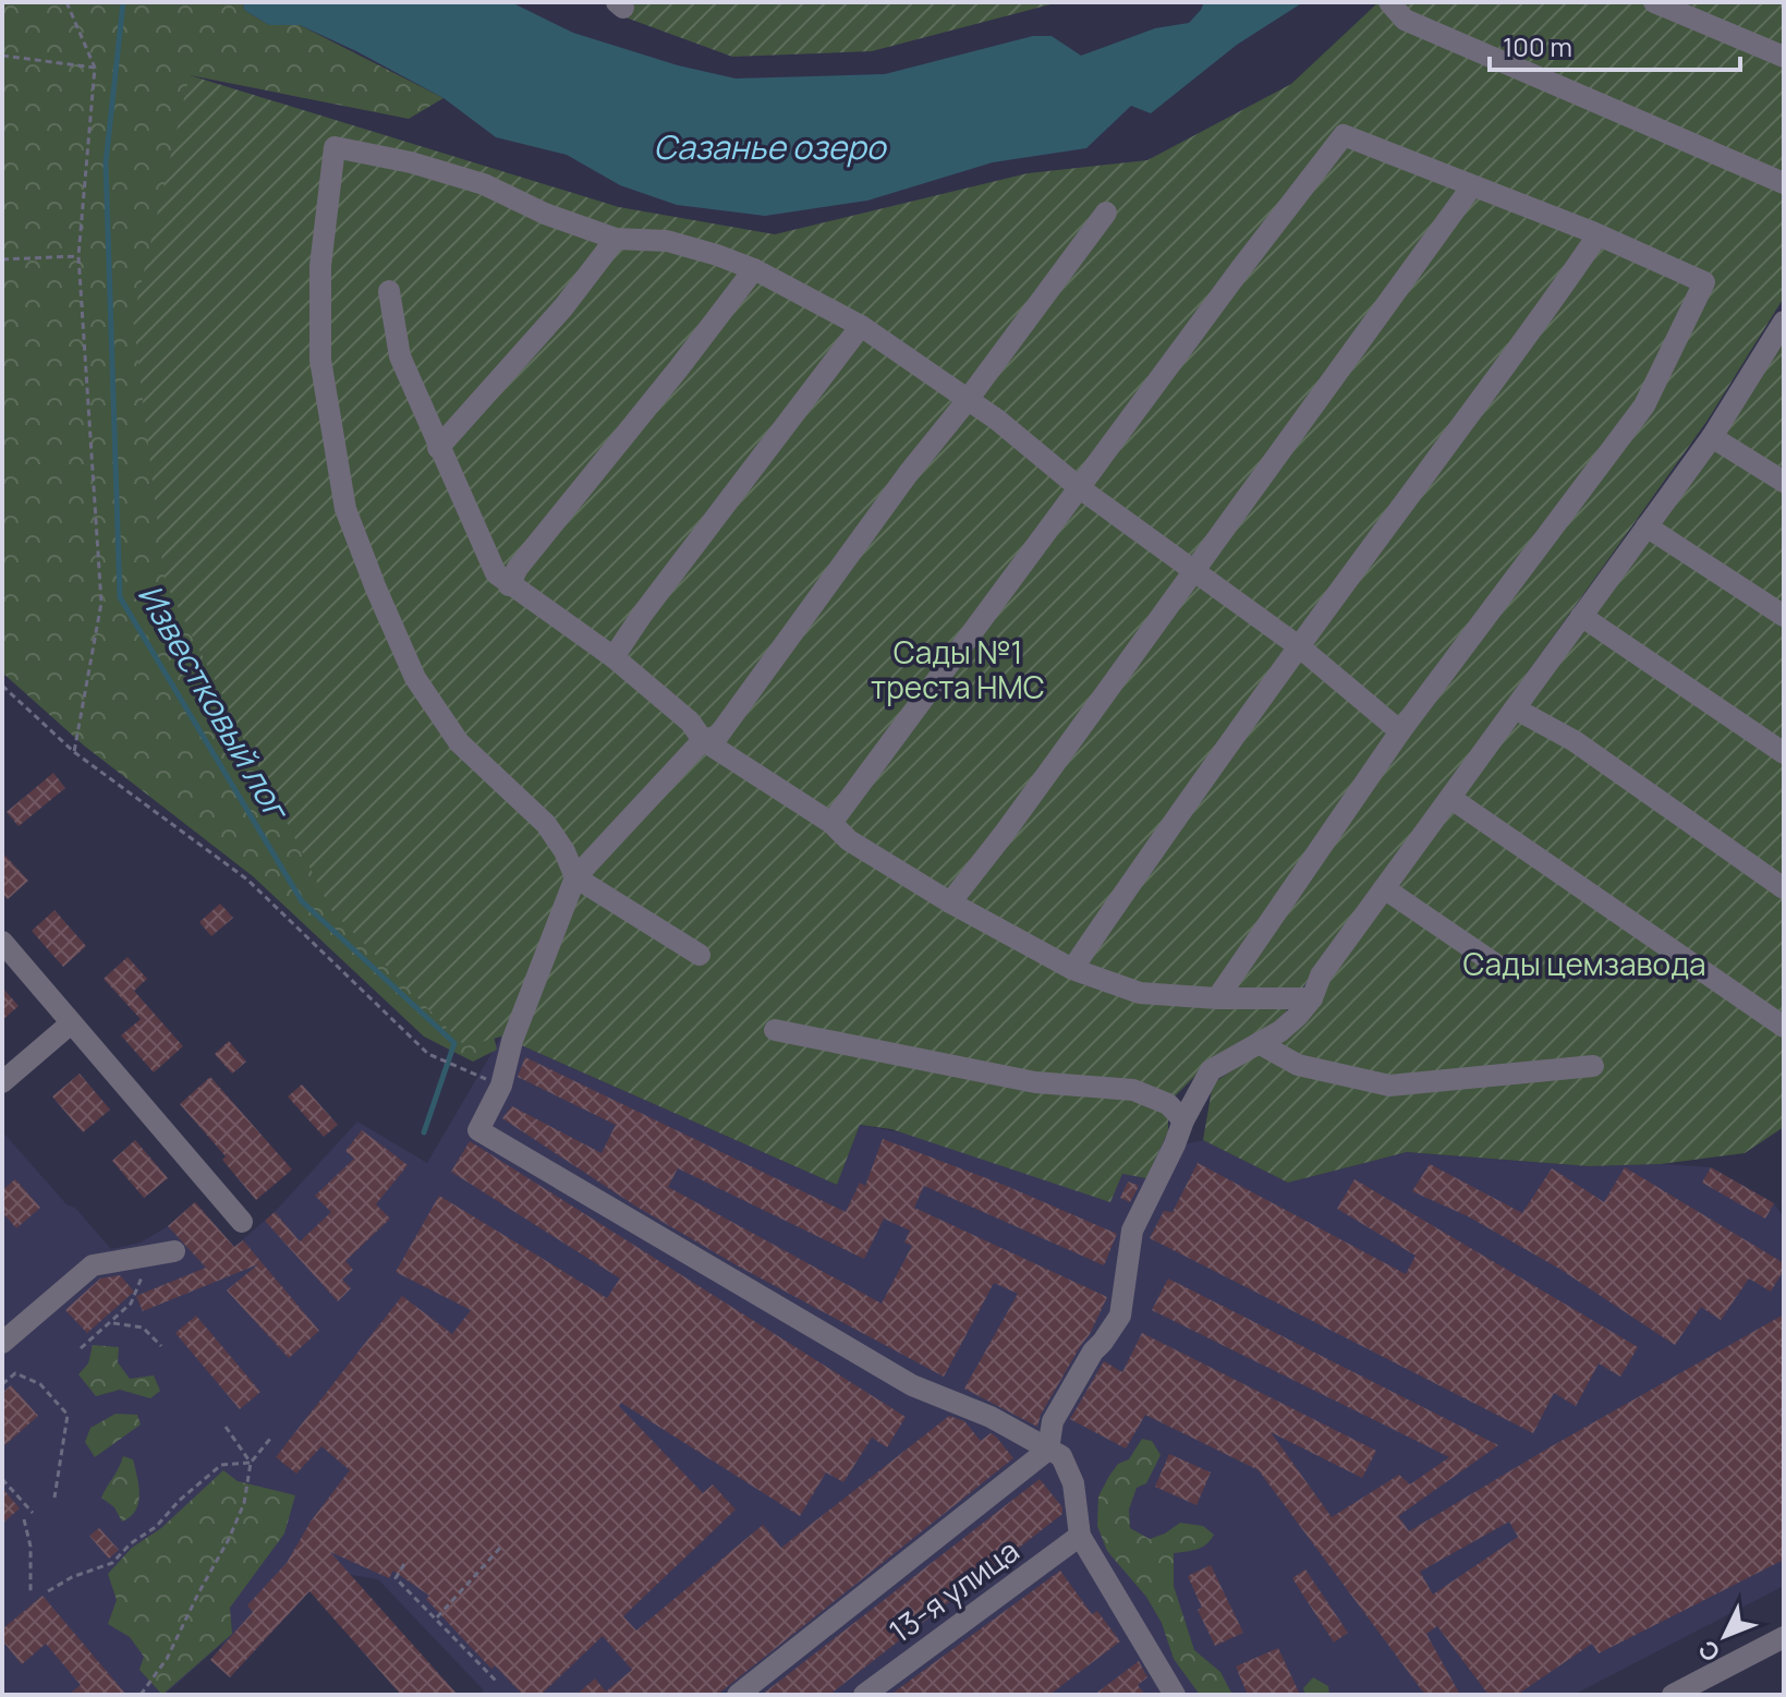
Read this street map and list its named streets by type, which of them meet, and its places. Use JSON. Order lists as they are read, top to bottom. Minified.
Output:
{"streets":{"street":["13-я улица"]},"water":["Сазанье озеро","Известковый лог"],"parks":["Сады №1 треста НМС","Сады цемзавода"],"scale_bar":"100 m","north":"bottom left"}
